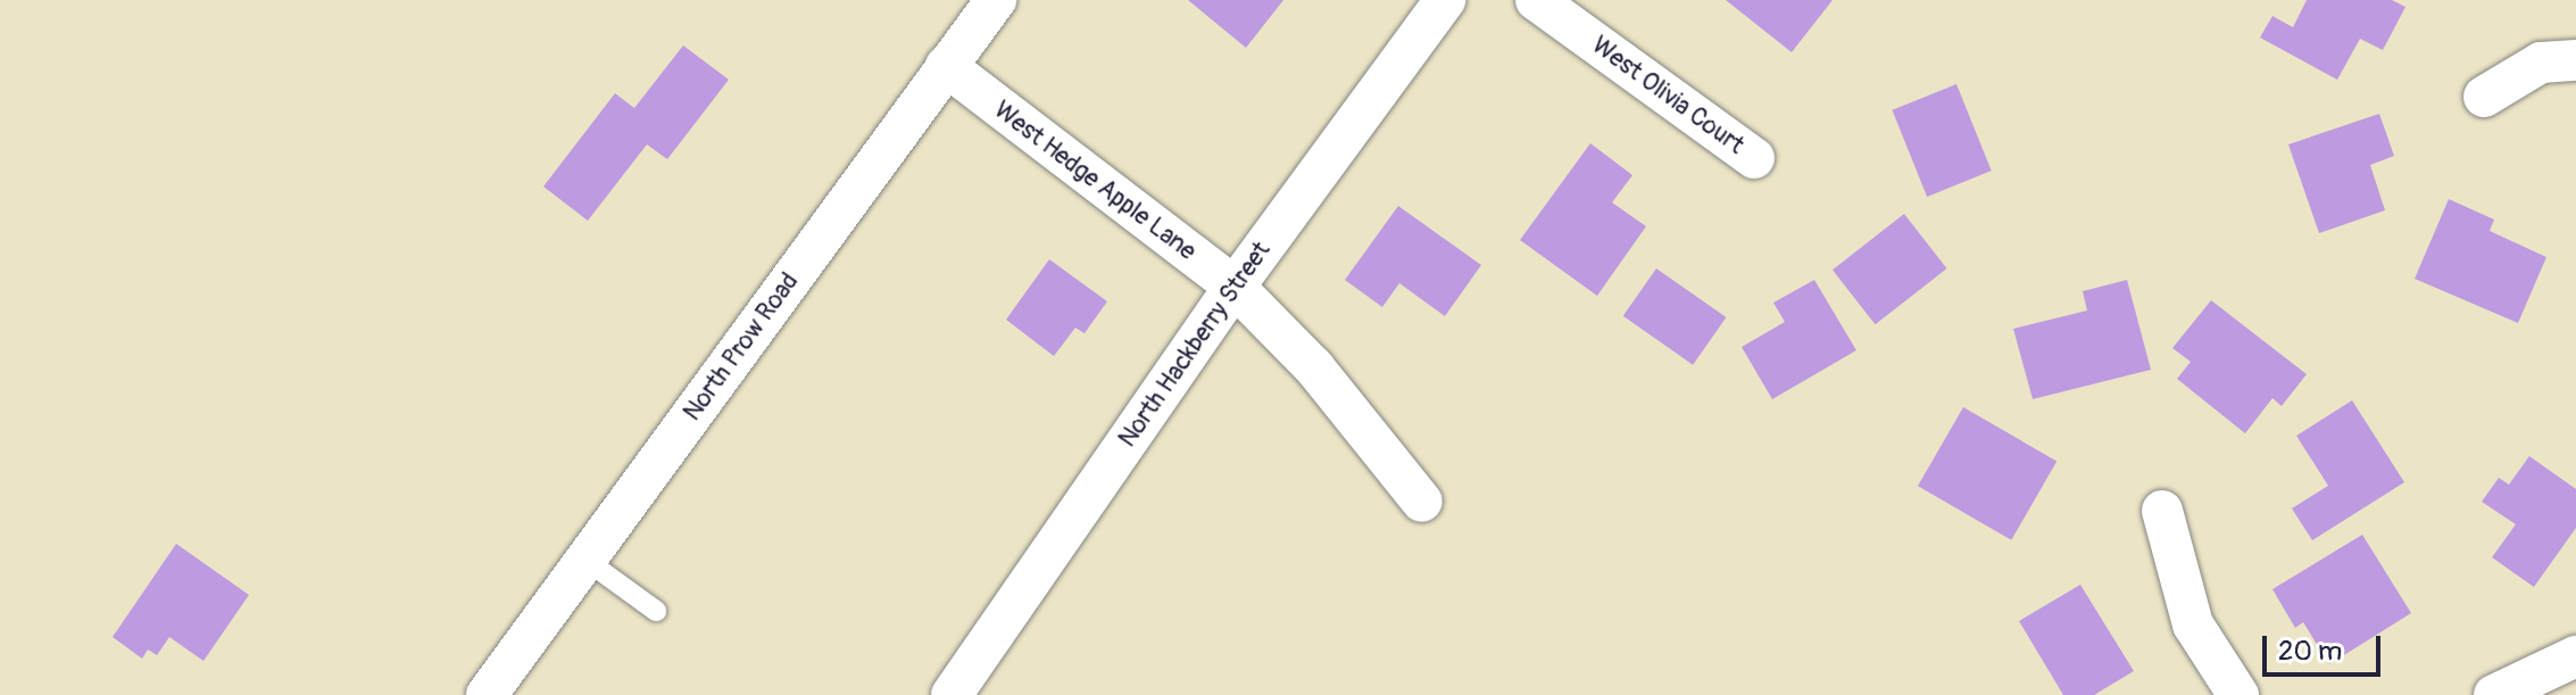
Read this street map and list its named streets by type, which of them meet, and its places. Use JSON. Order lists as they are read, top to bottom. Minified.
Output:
{"streets":{"street":["West Olivia Court","West Hedge Apple Lane","North Hackberry Street","North Prow Road"]},"crossings":[["West Hedge Apple Lane","North Hackberry Street"],["West Hedge Apple Lane","North Prow Road"]],"scale_bar":"20 m"}
